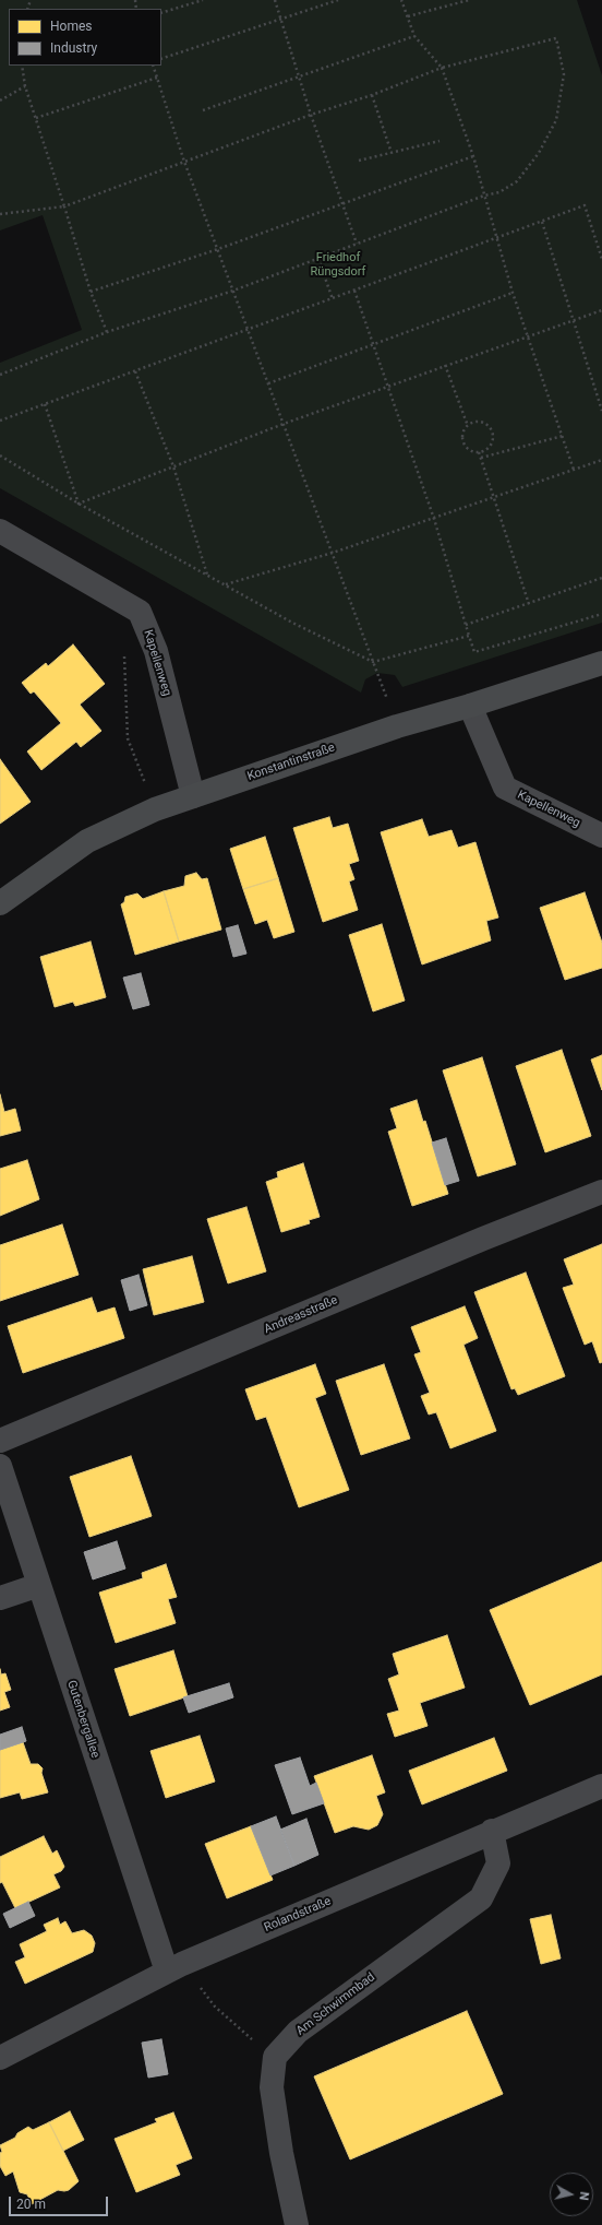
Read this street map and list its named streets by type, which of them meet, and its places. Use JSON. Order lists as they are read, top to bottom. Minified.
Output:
{"streets":{"main road":["Konstantinstraße"],"street":["Kapellenweg","Andreasstraße","Gutenbergallee","Rolandstraße","Am Schwimmbad"]},"crossings":[["Kapellenweg","Konstantinstraße"],["Gutenbergallee","Rolandstraße"],["Rolandstraße","Am Schwimmbad"]],"parks":["Friedhof Rüngsdorf"],"legend":["Homes","Industry"],"scale_bar":"20 m","north":"right"}
